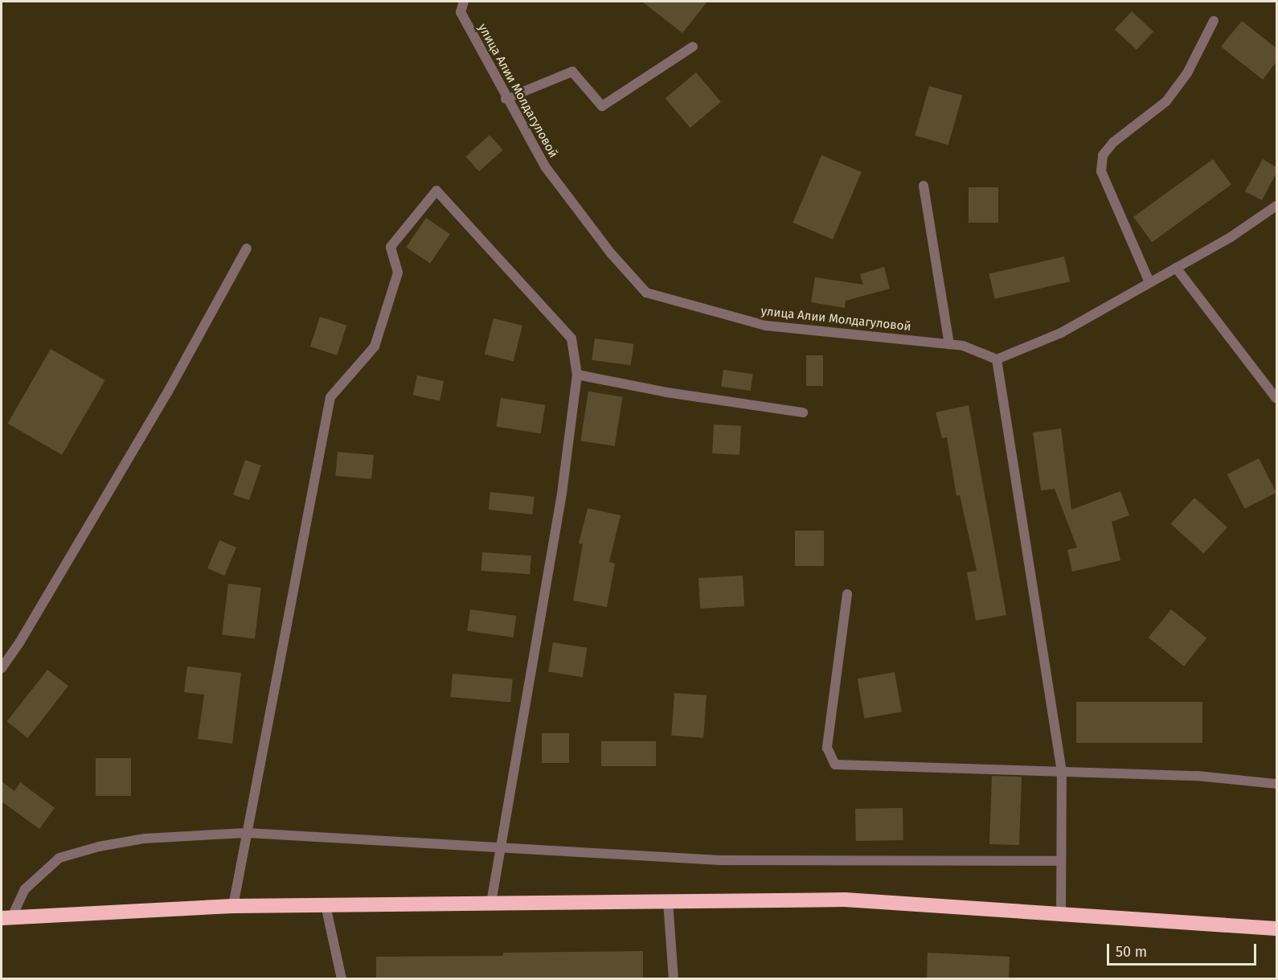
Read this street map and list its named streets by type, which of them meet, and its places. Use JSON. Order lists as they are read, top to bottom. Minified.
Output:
{"streets":{"street":["улица Алии Молдагуловой"]},"scale_bar":"50 m"}
